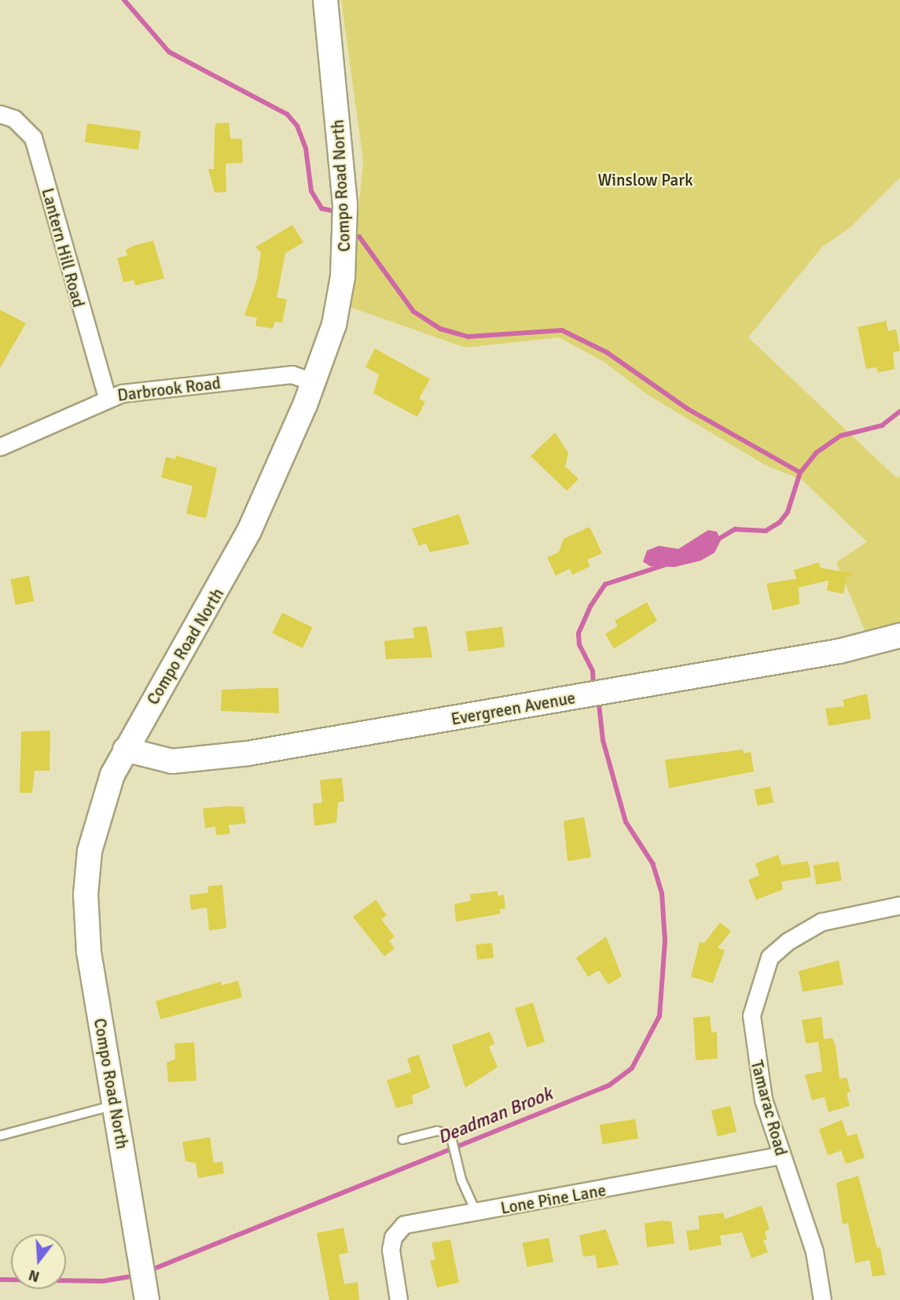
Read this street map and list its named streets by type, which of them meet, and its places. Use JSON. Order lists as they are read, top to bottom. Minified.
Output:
{"streets":{"main road":["Compo Road North","Evergreen Avenue"],"street":["Lantern Hill Road","Darbrook Road","Tamarac Road","Lone Pine Lane"]},"crossings":[["Compo Road North","Darbrook Road"],["Compo Road North","Evergreen Avenue"],["Lantern Hill Road","Darbrook Road"],["Tamarac Road","Lone Pine Lane"]],"water":["Deadman Brook"],"parks":["Winslow Park"],"north":"bottom"}
